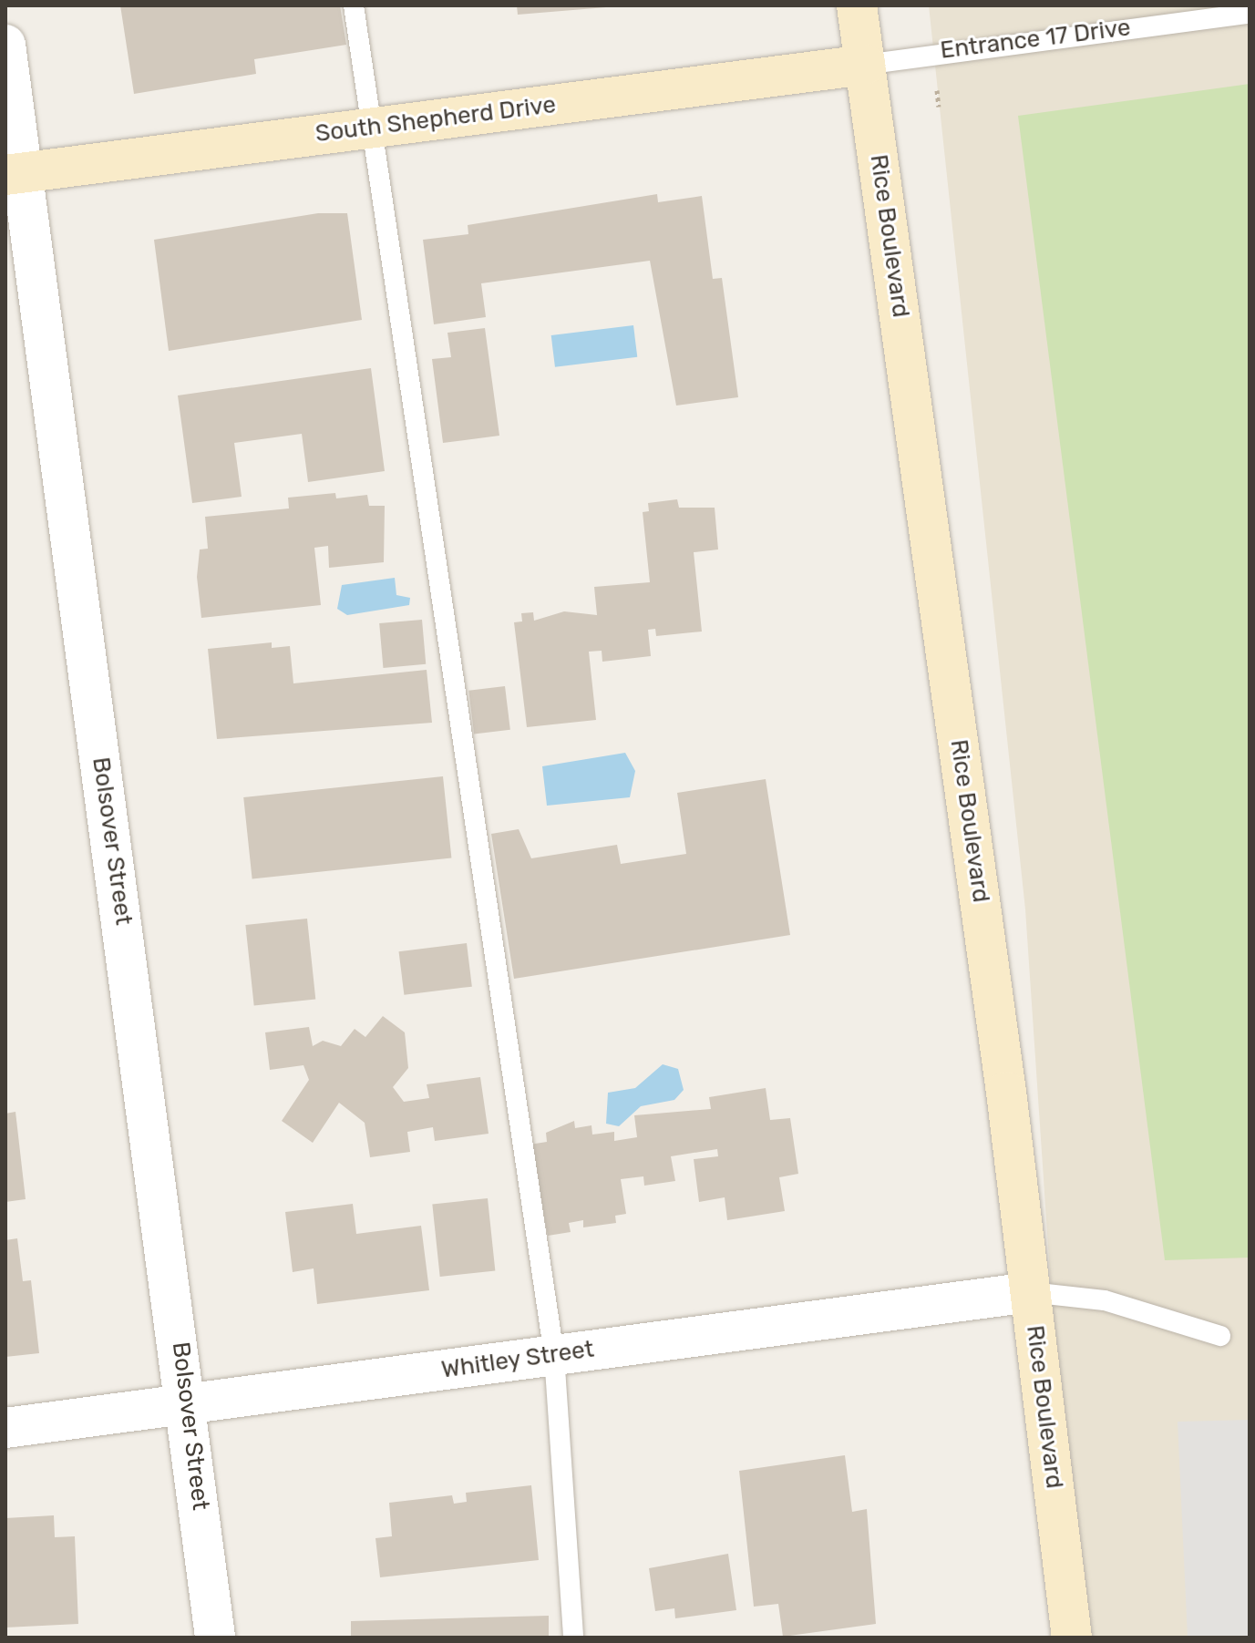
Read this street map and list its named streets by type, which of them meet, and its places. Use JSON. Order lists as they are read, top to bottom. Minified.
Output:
{"streets":{"main road":["South Shepherd Drive","Rice Boulevard"],"street":["Bolsover Street","Whitley Street"],"lane":["Entrance 17 Drive"]},"crossings":[["Entrance 17 Drive","South Shepherd Drive"],["Entrance 17 Drive","Rice Boulevard"],["South Shepherd Drive","Rice Boulevard"],["South Shepherd Drive","Bolsover Street"],["Rice Boulevard","Whitley Street"],["Bolsover Street","Whitley Street"]]}
